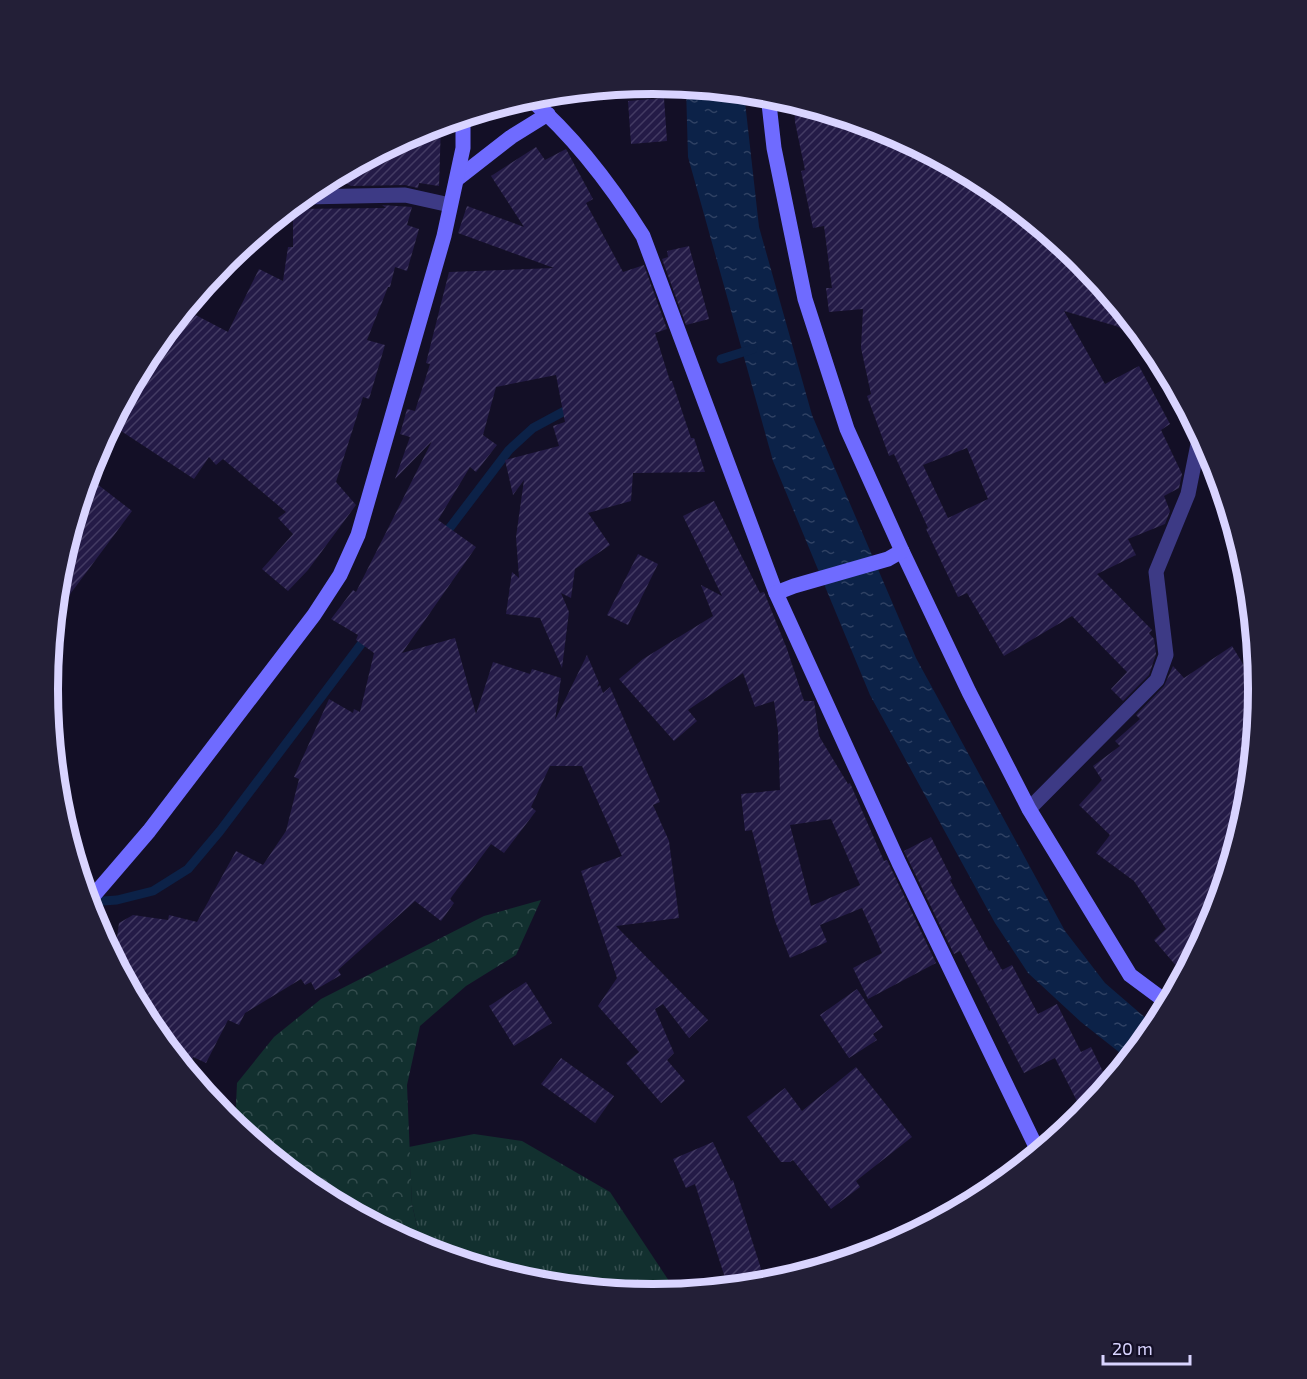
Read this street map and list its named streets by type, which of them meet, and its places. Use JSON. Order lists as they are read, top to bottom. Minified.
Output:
{"scale_bar":"20 m"}
